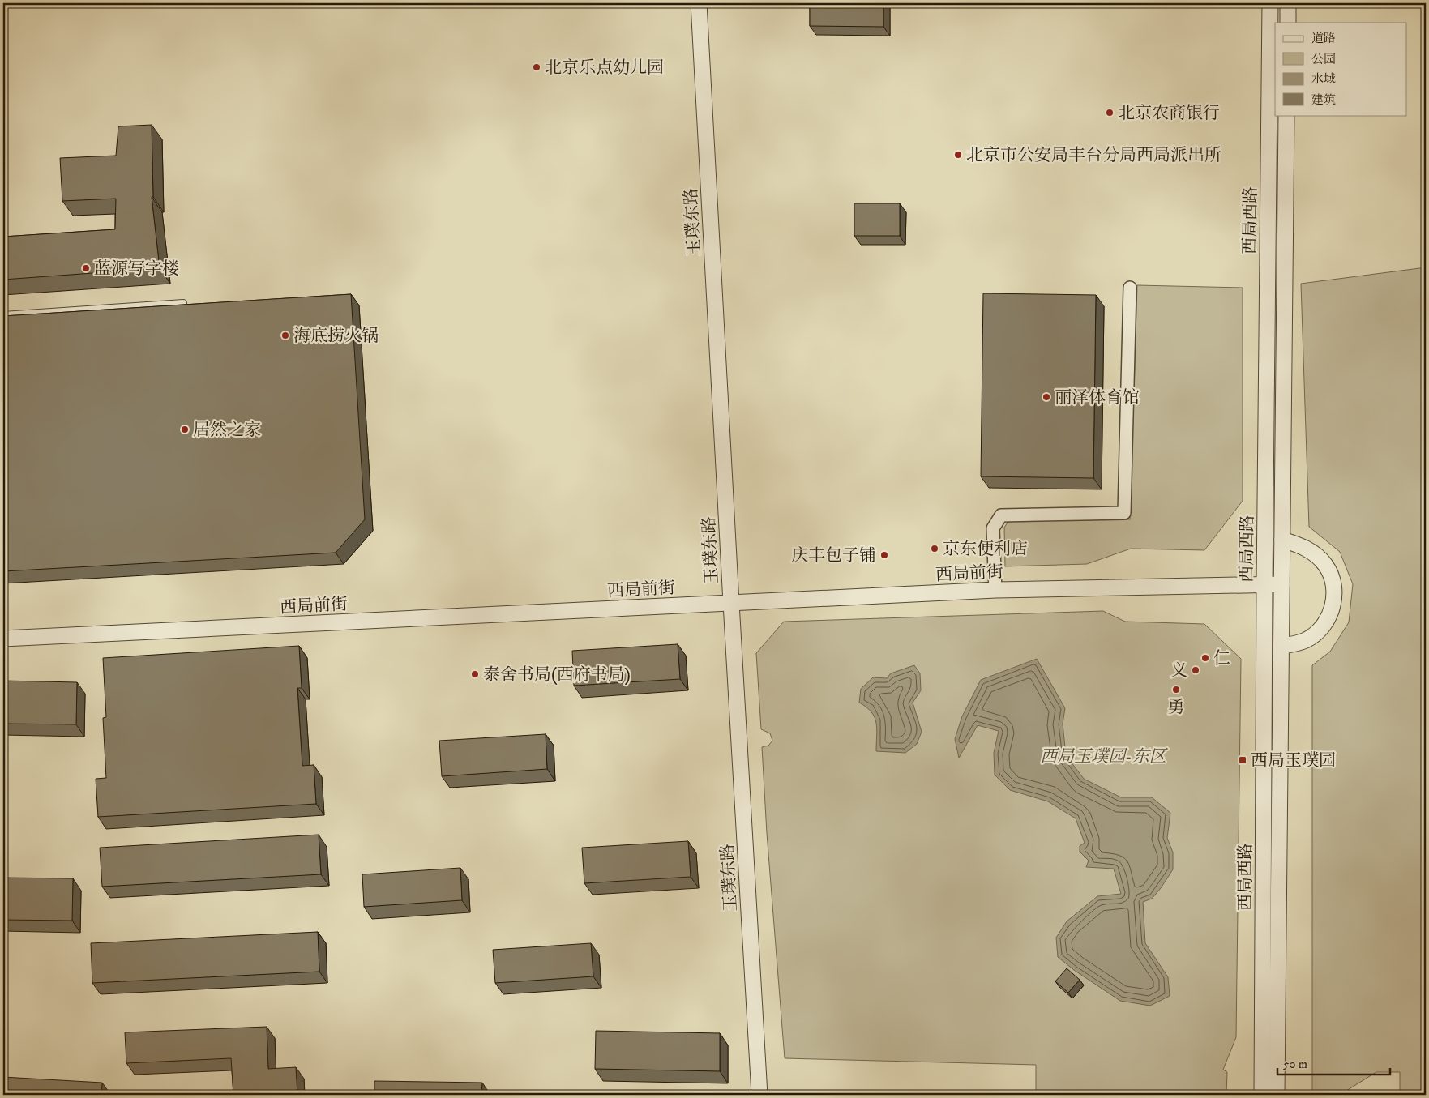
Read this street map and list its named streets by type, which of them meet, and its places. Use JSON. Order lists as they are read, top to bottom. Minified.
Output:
{"streets":{"street":["西局西路","玉璞东路","西局前街"]},"crossings":[["西局西路","西局前街"],["玉璞东路","西局前街"]],"parks":["西局玉璞园-东区"],"places":{"other":["北京乐点幼儿园","北京农商银行","北京市公安局丰台分局西局派出所","蓝源写字楼","海底捞火锅","丽泽体育馆","居然之家","京东便利店","庆丰包子铺","仁","义","泰舍书局(西府书局)","勇"],"transit":["西局玉璞园"]},"legend":["道路","公园","水域","建筑"],"scale_bar":"50 m"}
